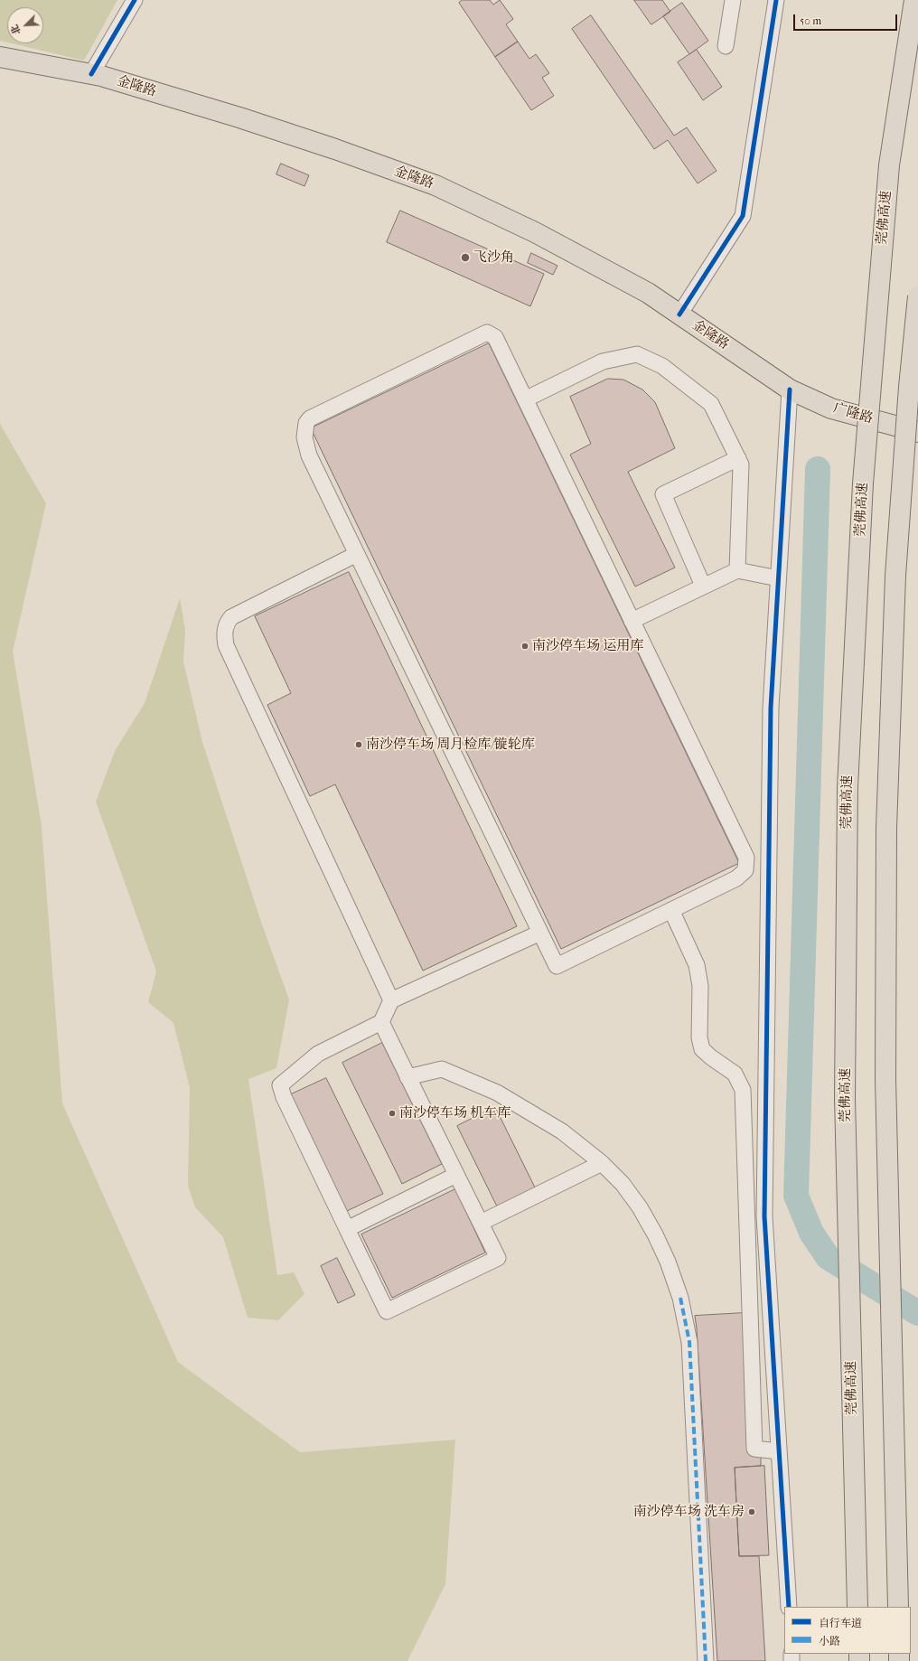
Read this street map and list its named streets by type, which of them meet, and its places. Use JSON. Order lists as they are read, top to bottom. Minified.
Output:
{"streets":{"main road":["金隆路","莞佛高速","广隆路"]},"crossings":[["金隆路","广隆路"]],"places":["飞沙角","南沙停车场 运用库","南沙停车场 周月检库/镟轮库","南沙停车场 机车库","南沙停车场 洗车房"],"legend":["自行车道","小路"],"scale_bar":"50 m","north":"bottom left"}
